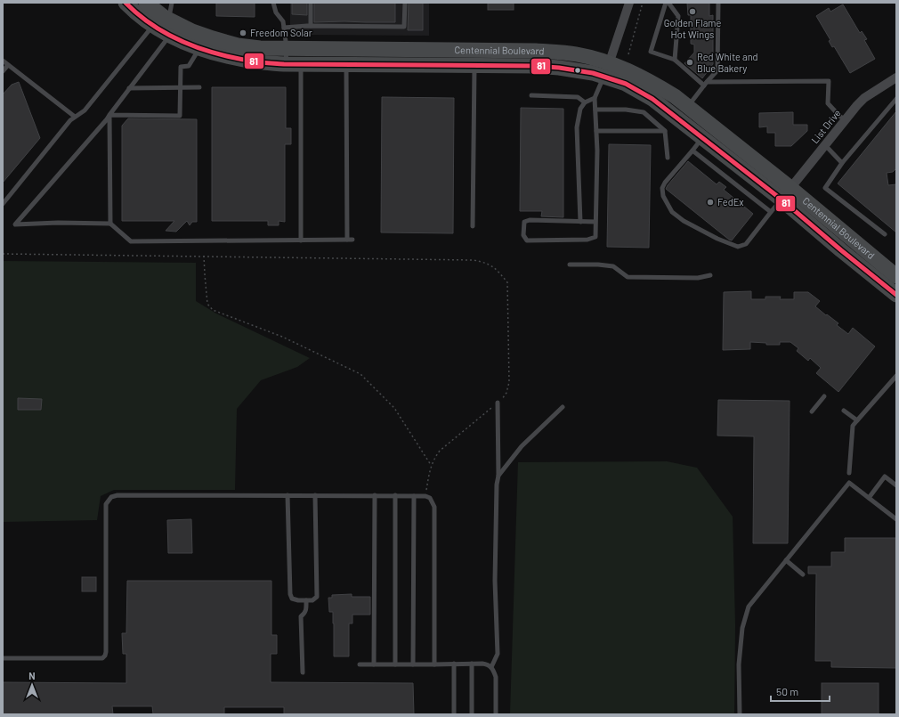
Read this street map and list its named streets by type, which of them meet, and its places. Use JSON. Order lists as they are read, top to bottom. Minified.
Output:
{"streets":{"main road":["Centennial Boulevard"],"street":["List Drive"]},"crossings":[["Centennial Boulevard","List Drive"]],"places":["Golden Flame Hot Wings","Freedom Solar","Red White and Blue Bakery","FedEx"],"lines":["transit line 81"],"scale_bar":"50 m","north":"top"}
